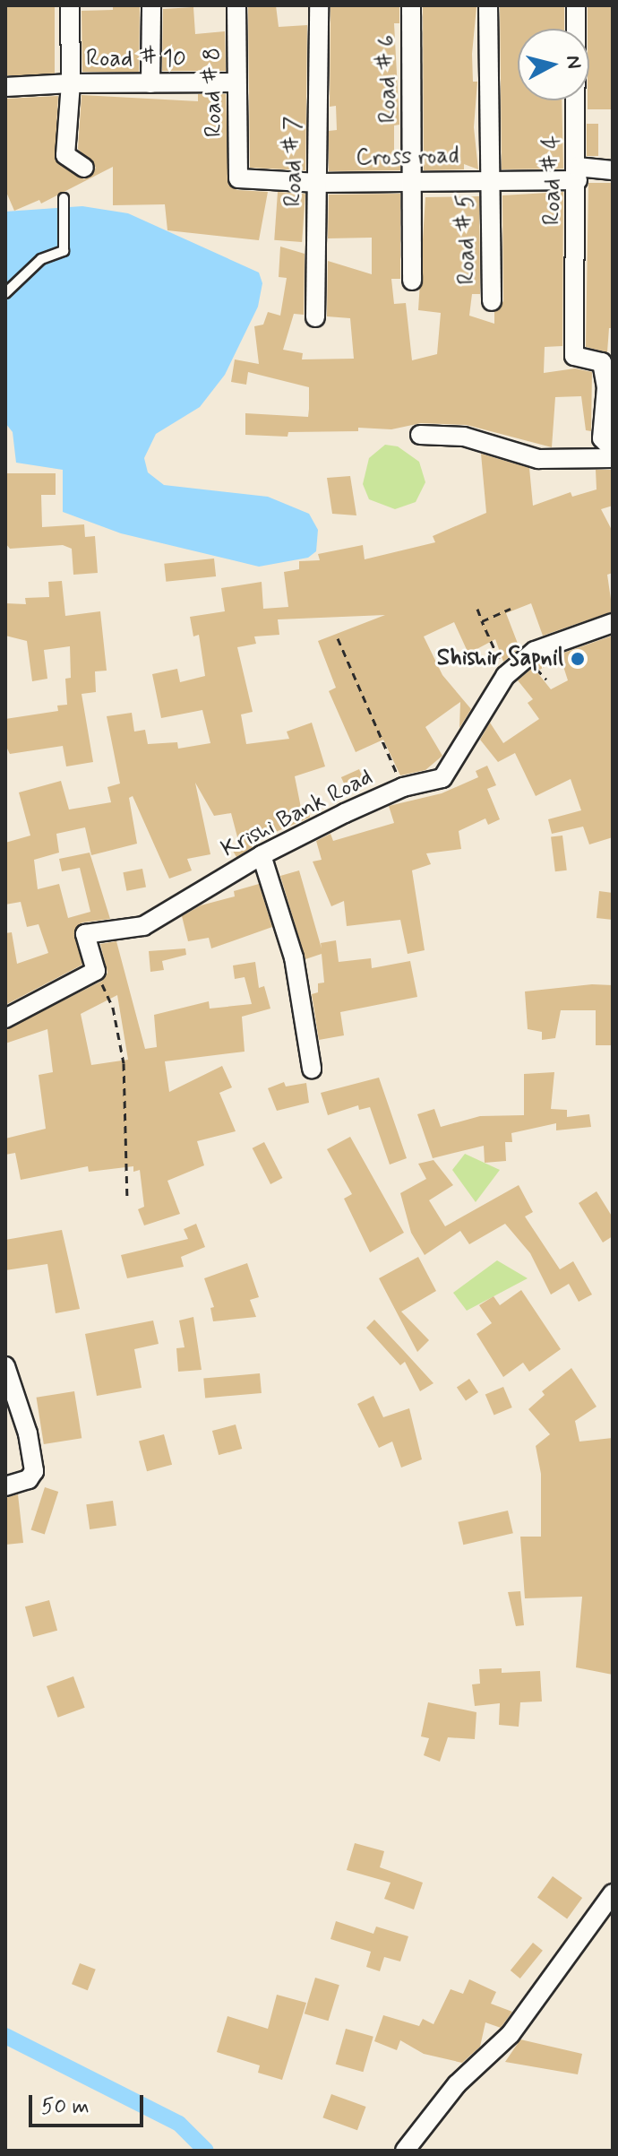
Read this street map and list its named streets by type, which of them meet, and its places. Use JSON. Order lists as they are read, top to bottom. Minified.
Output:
{"streets":{"street":["Road # 10","Road # 6","Road # 8","Cross road","Road # 7","Road # 4","Road # 5","Krishi Bank Road"]},"crossings":[["Road # 10","Road # 8"],["Road # 6","Cross road"],["Road # 8","Cross road"],["Cross road","Road # 7"],["Cross road","Road # 4"],["Cross road","Road # 5"]],"places":["Shishir Sapnil"],"scale_bar":"50 m","north":"right"}
